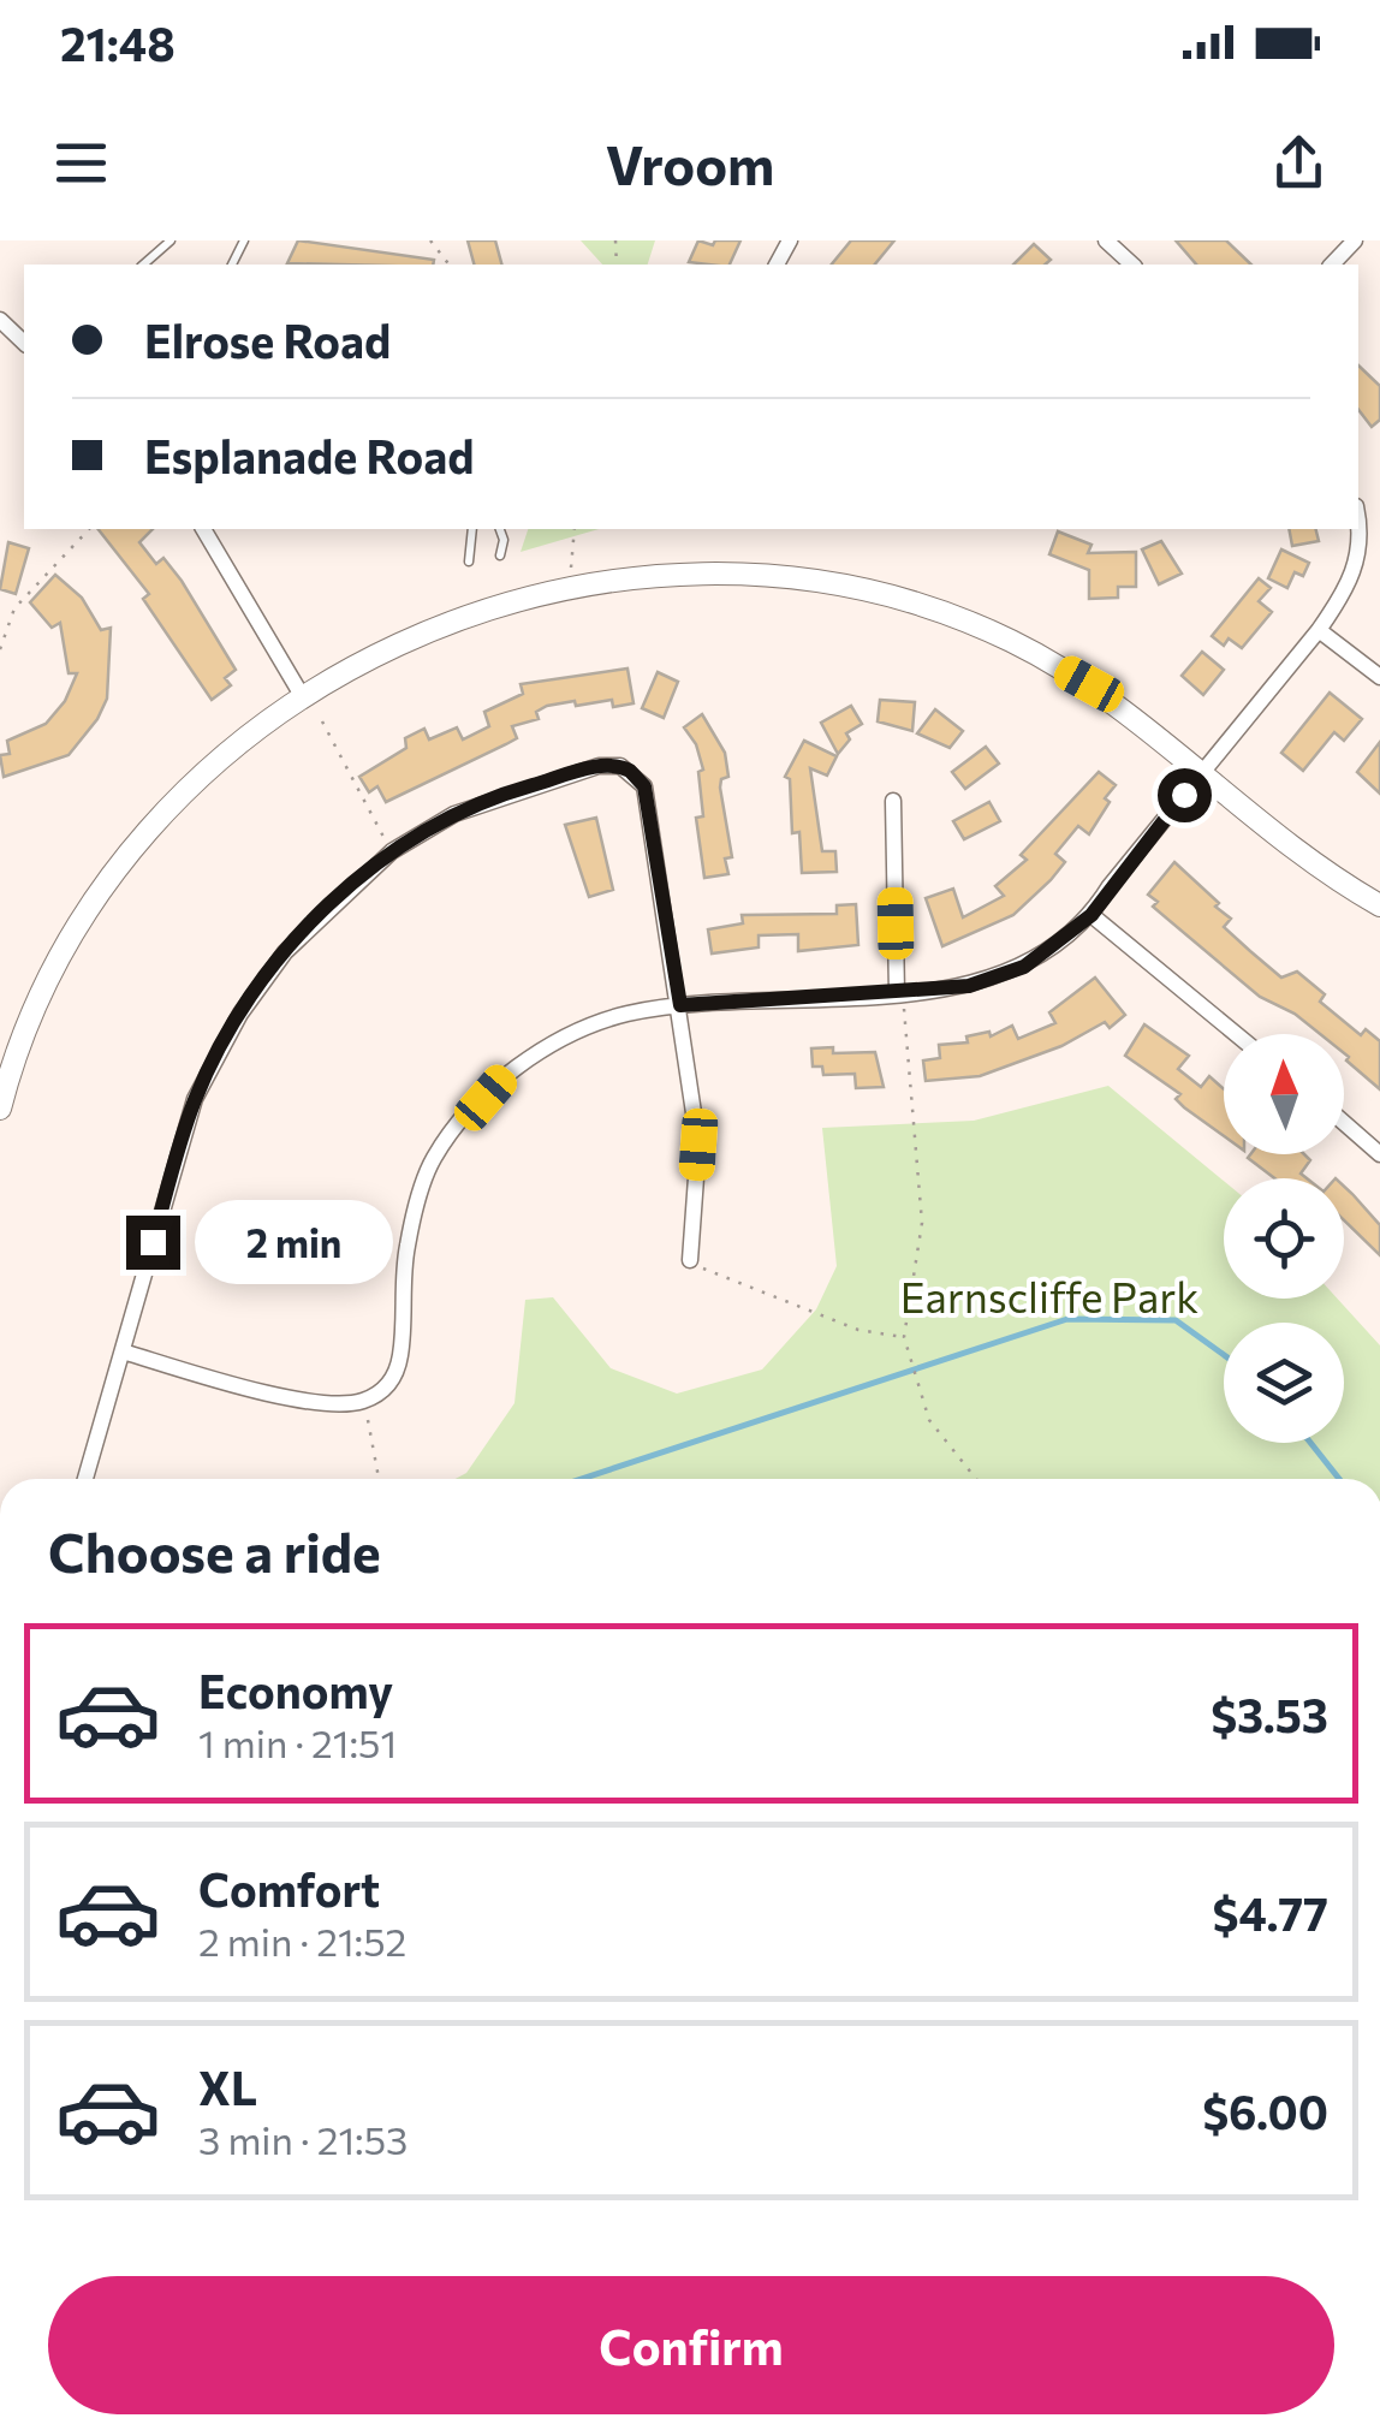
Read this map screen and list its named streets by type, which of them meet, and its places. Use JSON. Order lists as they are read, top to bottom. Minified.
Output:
{"parks":["Earnscliffe Park"],"north":"top","page":{"status":"21:48","header":"Vroom","banner":["Elrose Road","Esplanade Road"],"bubble":"2 min","heading":"Choose a ride","list":[{"name":"Economy","note":"1 min · 21:51","value":"$3.53"},{"name":"Comfort","note":"2 min · 21:52","value":"$4.77"},{"name":"XL","note":"3 min · 21:53","value":"$6.00"}],"buttons":"Confirm"}}
